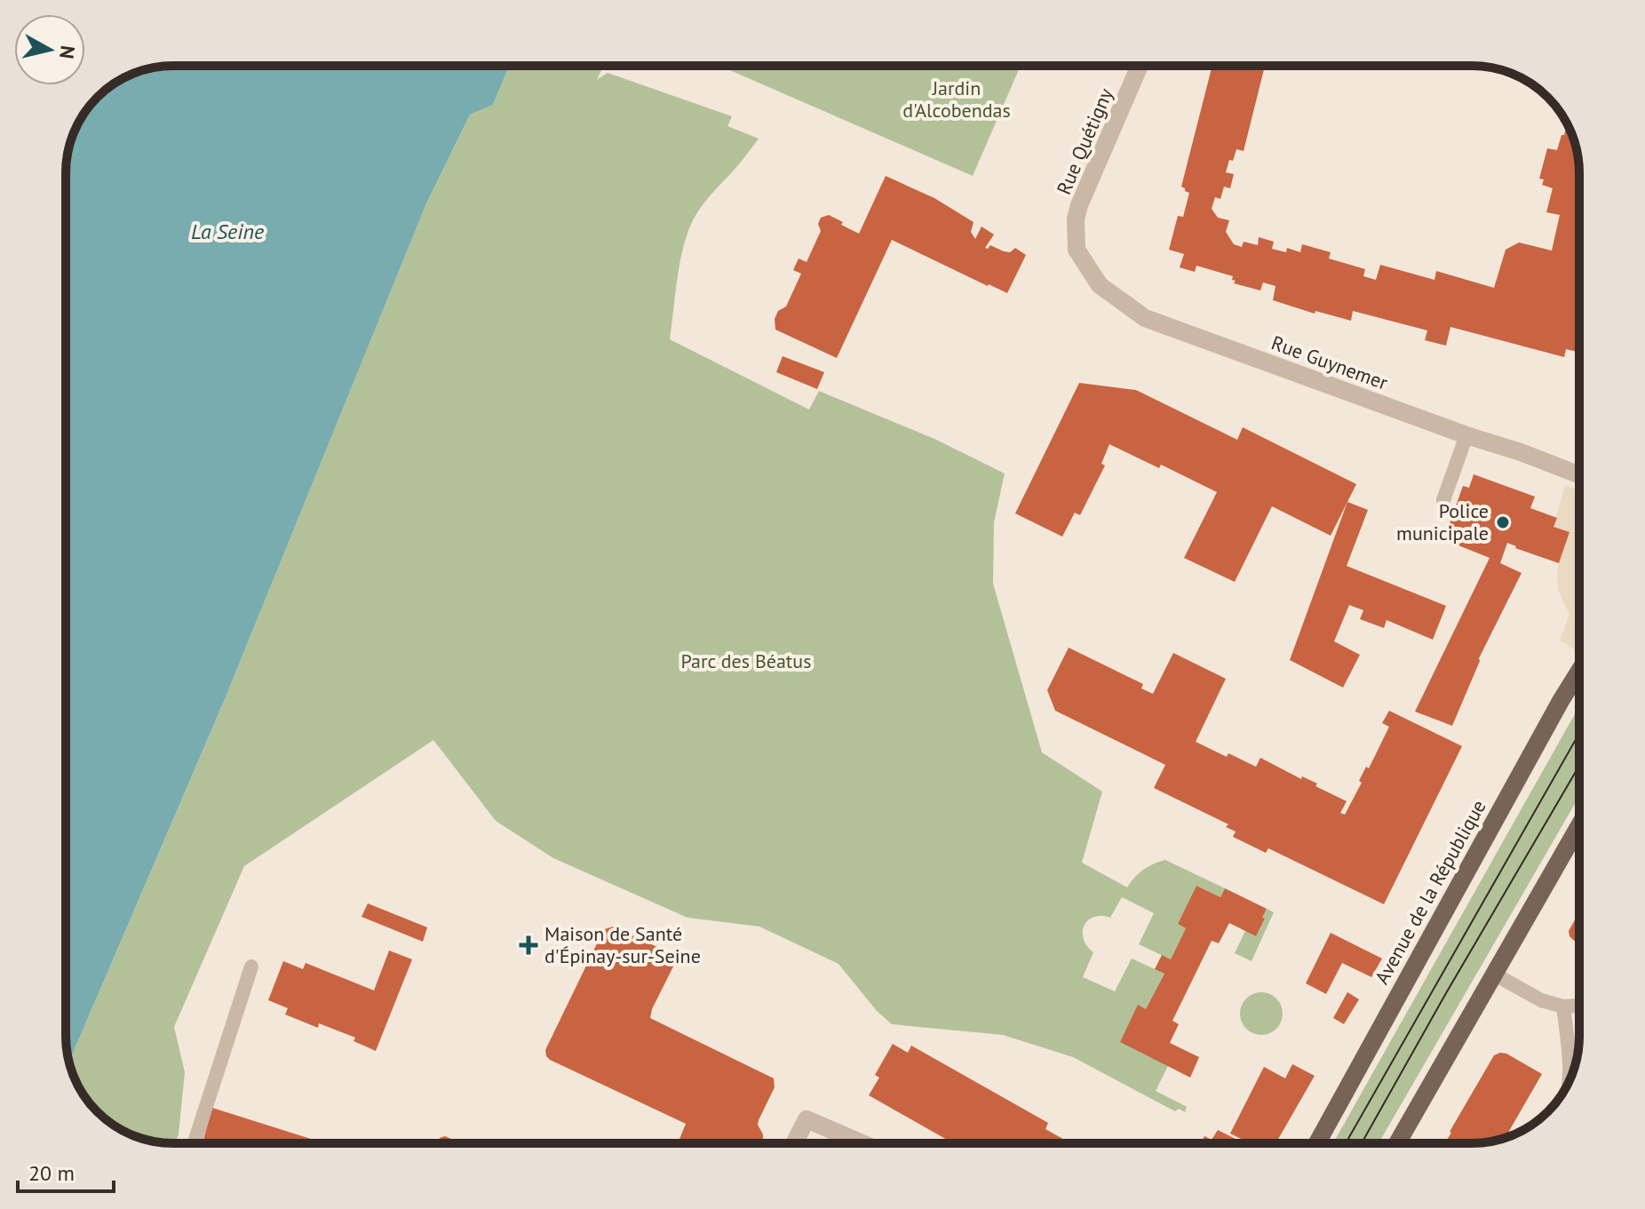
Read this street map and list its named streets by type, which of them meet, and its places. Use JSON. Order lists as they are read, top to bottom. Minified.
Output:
{"streets":{"main road":["Avenue de la République"],"street":["Rue Quétigny","Rue Guynemer"]},"crossings":[["Rue Quétigny","Rue Guynemer"]],"water":["La Seine"],"parks":["Jardin d'Alcobendas","Parc des Béatus"],"places":{"other":["Police municipale"],"health":["Maison de Santé d'Épinay-sur-Seine"]},"scale_bar":"20 m","north":"right"}
